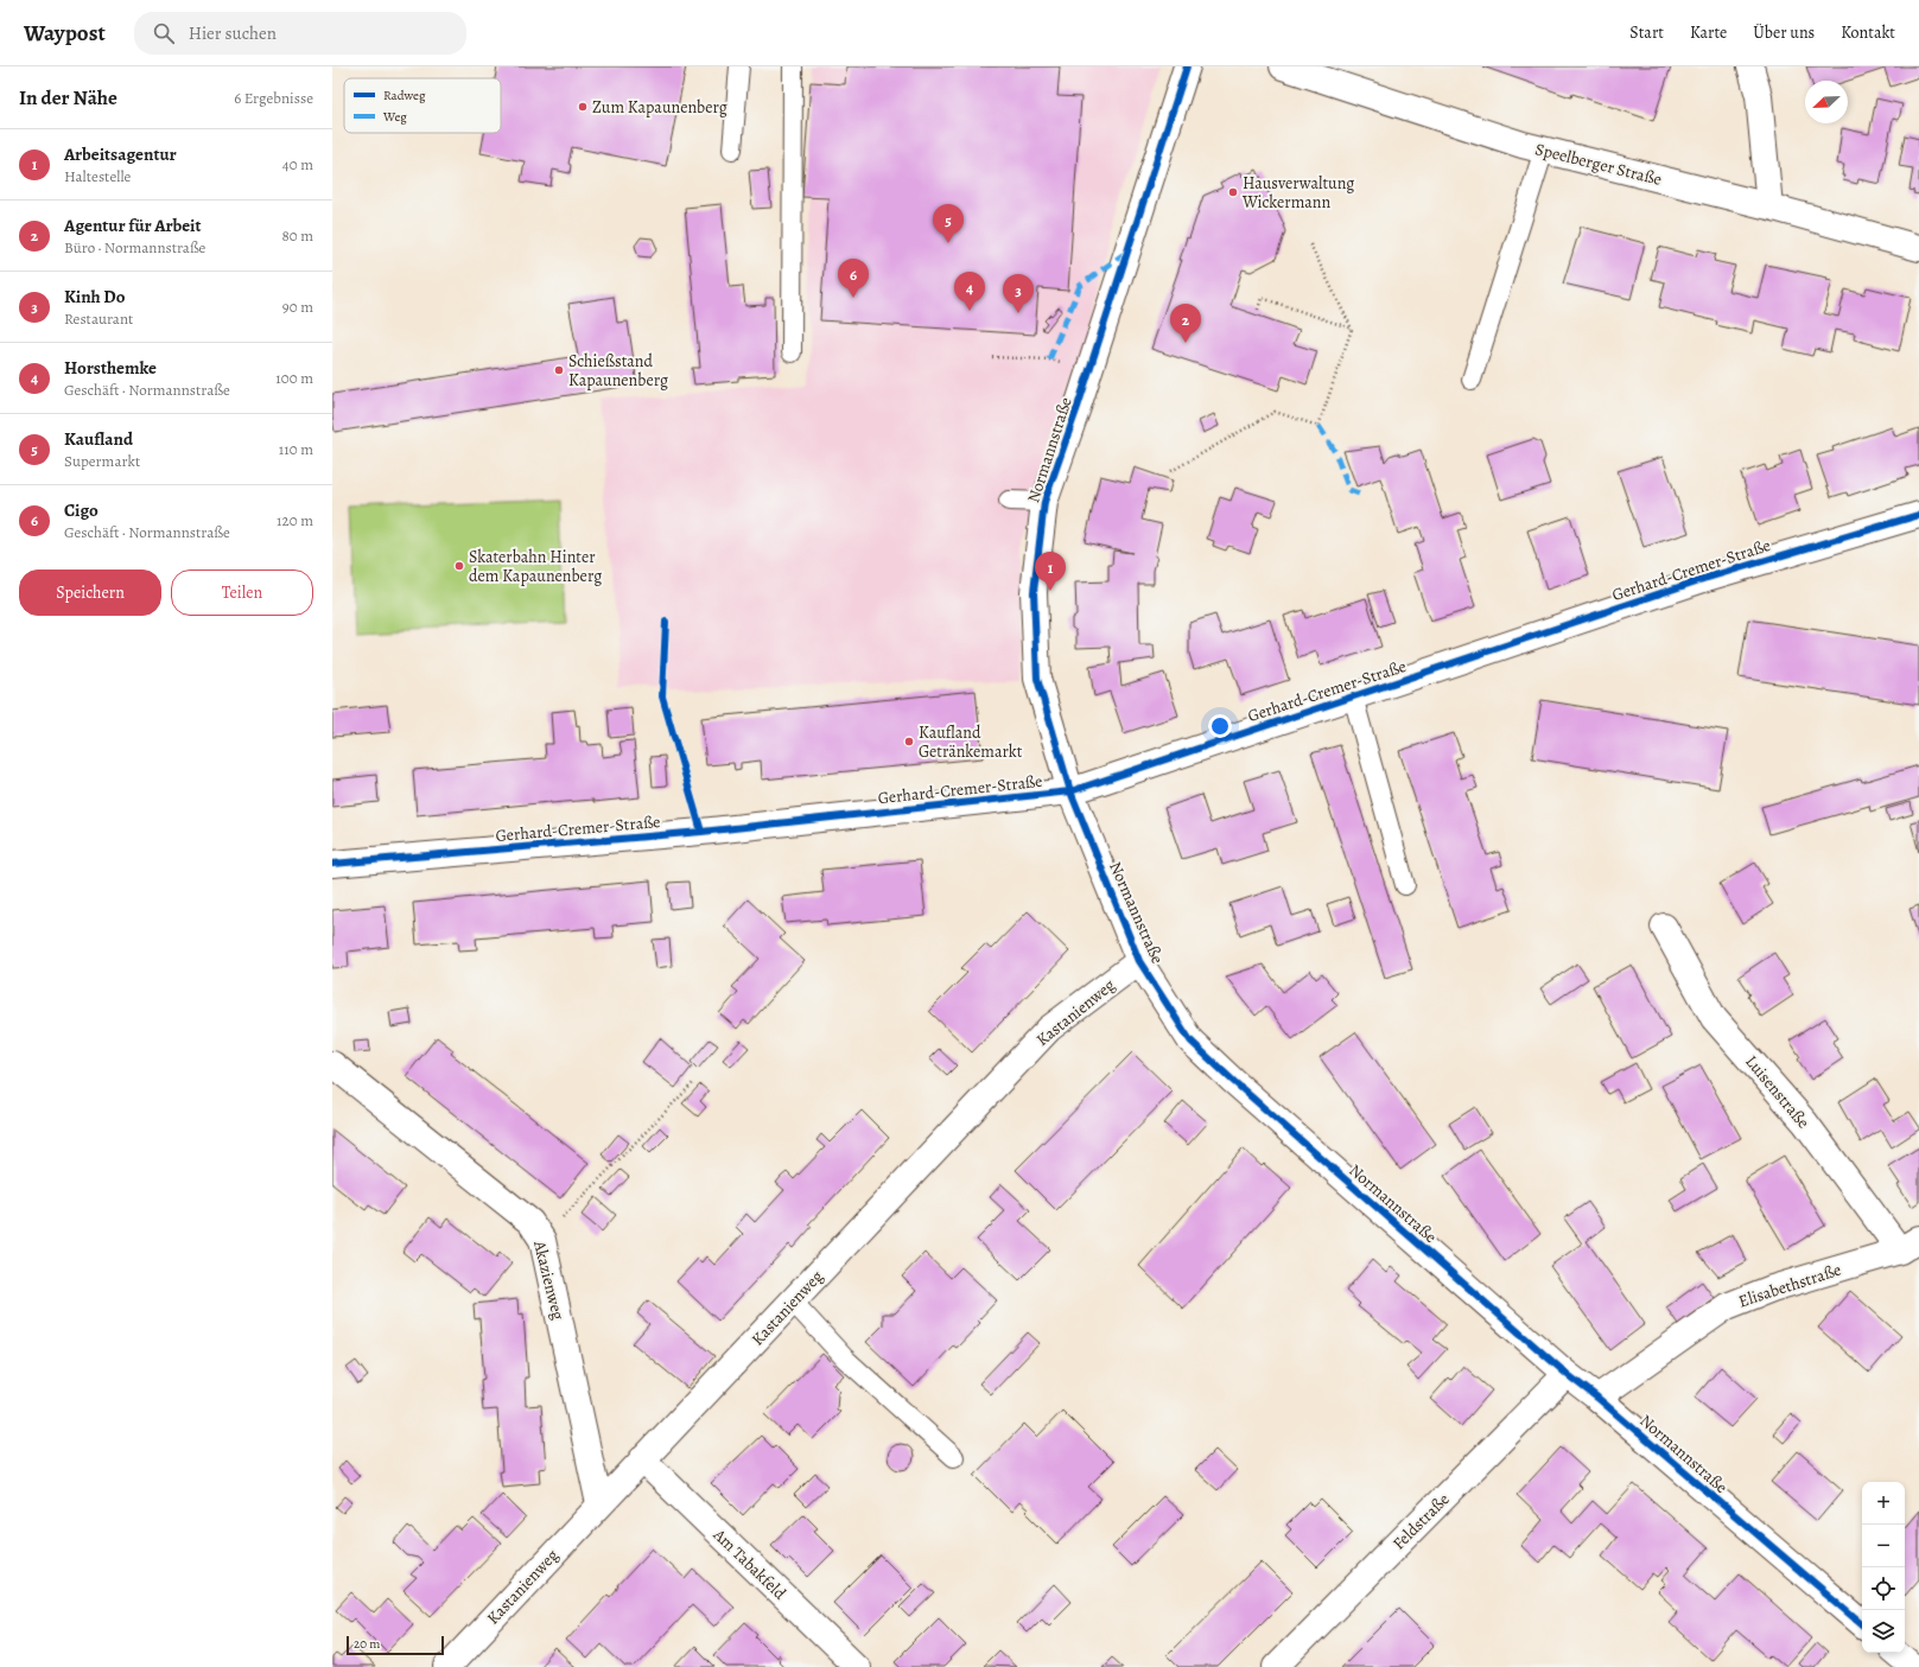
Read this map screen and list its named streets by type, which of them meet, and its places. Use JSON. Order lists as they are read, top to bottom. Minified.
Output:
{"streets":{"street":["Speelberger Straße","Normannstraße","Gerhard-Cremer-Straße","Kastanienweg","Luisenstraße","Akazienweg","Elisabethstraße","Feldstraße","Am Tabakfeld"]},"crossings":[["Normannstraße","Gerhard-Cremer-Straße"],["Normannstraße","Kastanienweg"],["Normannstraße","Elisabethstraße"],["Normannstraße","Feldstraße"],["Kastanienweg","Akazienweg"],["Kastanienweg","Am Tabakfeld"],["Luisenstraße","Elisabethstraße"]],"places":["Zum Kapaunenberg","Hausverwaltung Wickermann","Schießstand Kapaunenberg","Skaterbahn Hinter dem Kapaunenberg","Kaufland Getränkemarkt"],"legend":["Radweg","Weg"],"scale_bar":"20 m","north":"bottom left","page":{"header":"Waypost","search":"Hier suchen","nav":["Start","Karte","Über uns","Kontakt"],"heading":["In der Nähe","6 Ergebnisse"],"list":[{"mark":"1","name":"Arbeitsagentur","note":"Haltestelle","value":"40 m"},{"mark":"2","name":"Agentur für Arbeit","note":"Büro · Normannstraße","value":"80 m"},{"mark":"3","name":"Kinh Do","note":"Restaurant","value":"90 m"},{"mark":"4","name":"Horsthemke","note":"Geschäft · Normannstraße","value":"100 m"},{"mark":"5","name":"Kaufland","note":"Supermarkt","value":"110 m"},{"mark":"6","name":"Cigo","note":"Geschäft · Normannstraße","value":"120 m"}],"pins":["5","6","4","3","2","1"],"buttons":["Speichern","Teilen"],"map_buttons":["+","−"],"scale":"20 m"}}
